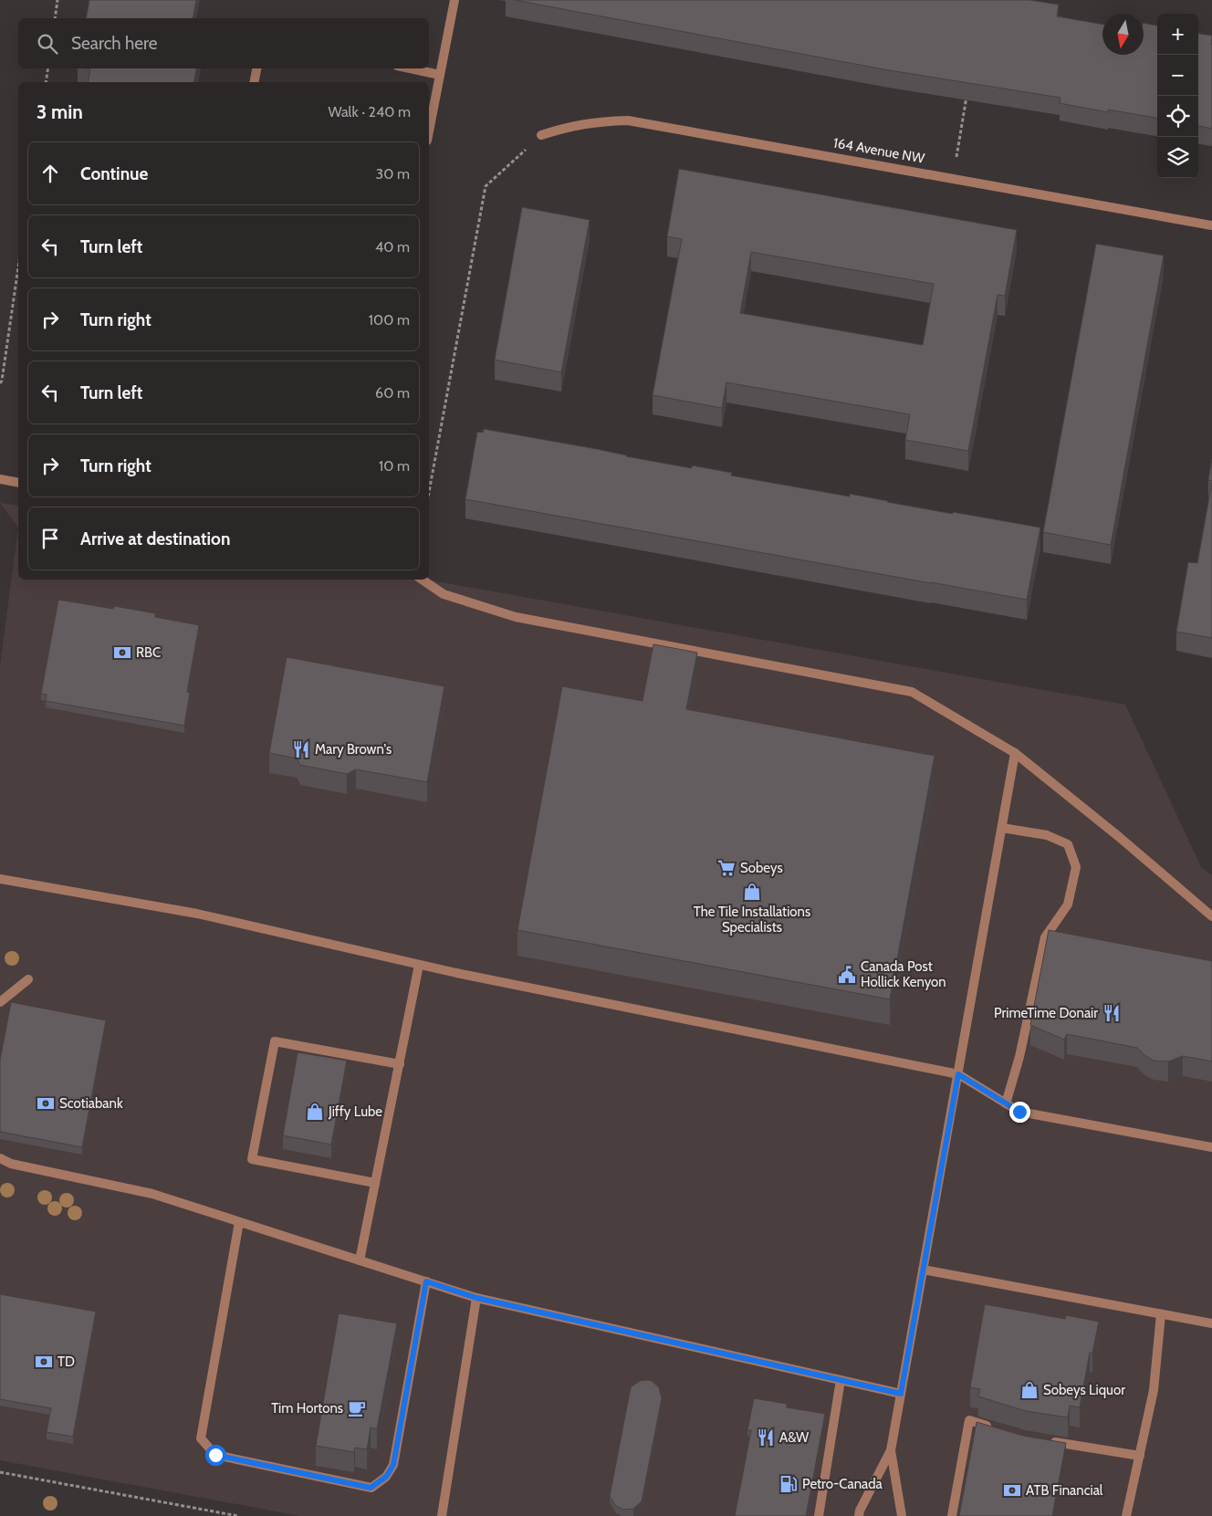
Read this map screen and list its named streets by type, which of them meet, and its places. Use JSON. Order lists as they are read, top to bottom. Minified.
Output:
{"streets":{"street":["164 Avenue NW"]},"places":{"bank":["RBC","Scotiabank","TD","ATB Financial"],"restaurant":["Mary Brown's","PrimeTime Donair","A&W"],"supermarket":["Sobeys"],"shop":["The Tile Installations Specialists","Jiffy Lube","Sobeys Liquor"],"public building":["Canada Post Hollick Kenyon"],"cafe":["Tim Hortons"],"fuel station":["Petro-Canada"]},"north":"bottom","page":{"map_buttons":["+","−"],"search":"Search here","heading":["3 min","Walk · 240 m"],"list":[["Continue","30 m"],["Turn left","40 m"],["Turn right","100 m"],["Turn left","60 m"],["Turn right","10 m"],"Arrive at destination"]}}
